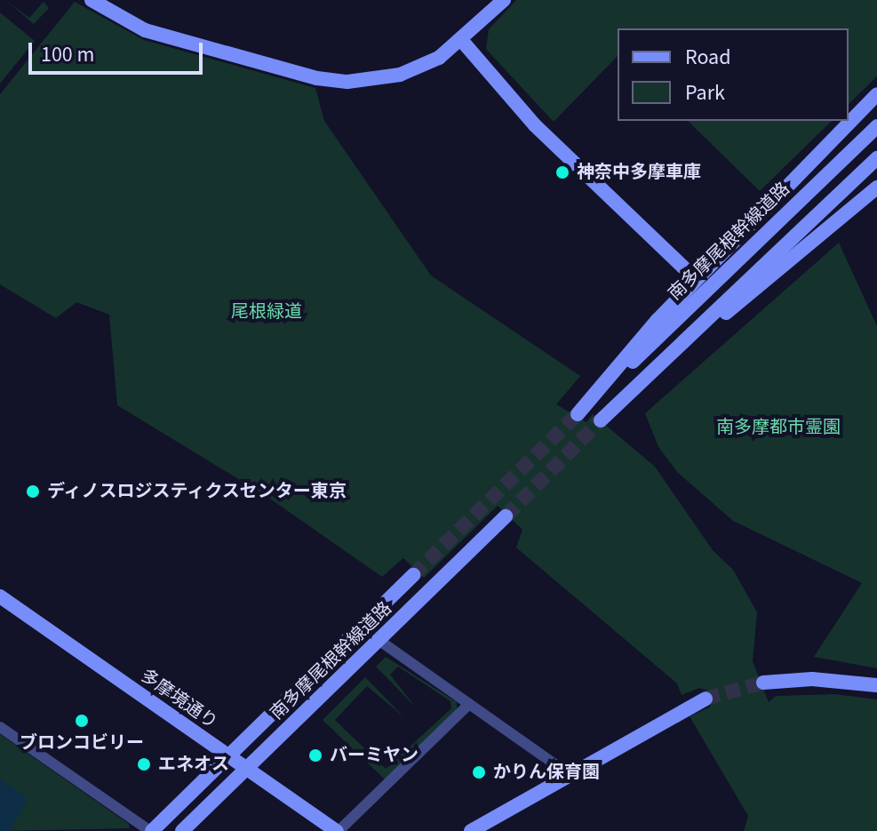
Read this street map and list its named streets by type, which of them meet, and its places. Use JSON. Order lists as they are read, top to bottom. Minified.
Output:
{"streets":{"main road":["南多摩尾根幹線道路","多摩境通り"]},"crossings":[["南多摩尾根幹線道路","多摩境通り"]],"parks":["尾根緑道","南多摩都市霊園"],"places":["神奈中多摩車庫","ディノスロジスティクスセンター東京","ブロンコビリー","バーミヤン","エネオス","かりん保育園"],"legend":["Road","Park"],"scale_bar":"100 m"}
